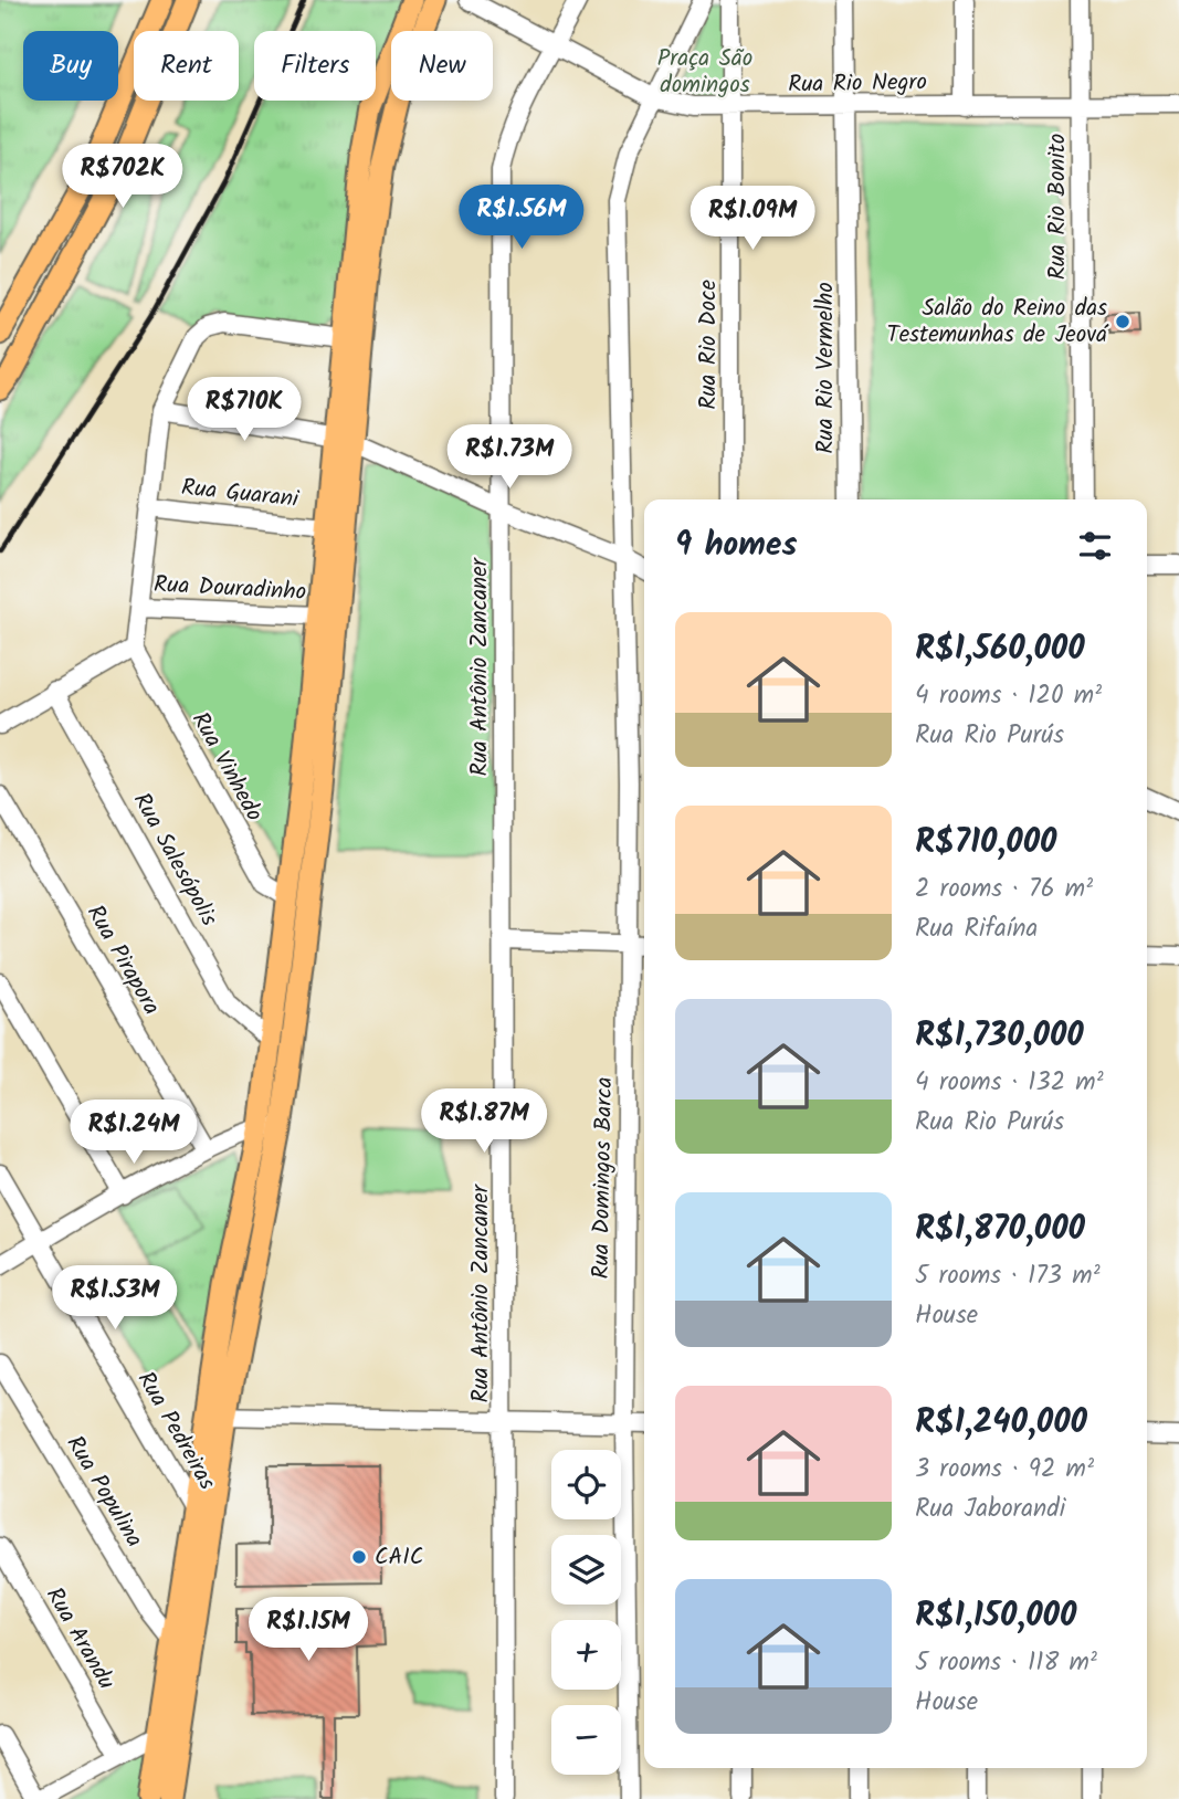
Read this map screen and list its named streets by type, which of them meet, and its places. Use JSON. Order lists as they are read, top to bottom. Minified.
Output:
{"streets":{"street":["Rua Rio Negro","Rua Rio Bonito","Rua Rio Doce","Rua Rio Vermelho","Rua Guarani","Rua Douradinho","Rua Antônio Zancaner","Rua Vinhedo","Rua Salesópolis","Rua Pirapora","Rua Domingos Barca","Rua Pedreiras","Rua Populina","Rua Arandu"]},"crossings":[["Rua Rio Negro","Rua Rio Bonito"],["Rua Rio Negro","Rua Rio Doce"],["Rua Rio Negro","Rua Rio Vermelho"],["Rua Rio Negro","Rua Antônio Zancaner"],["Rua Rio Negro","Rua Domingos Barca"]],"parks":["Praça São domingos"],"places":["Salão do Reino das Testemunhas de Jeová","CAIC"],"page":{"chip":["Buy","Rent","Filters","New"],"price":["R$702K","R$1.56M","R$1.09M","R$710K","R$1.73M","R$1.87M","R$1.24M","R$1.53M","R$1.15M"],"heading":"9 homes","list":[{"name":"R$1,560,000","note":"4 rooms · 120 m² · Rua Rio Purús"},{"name":"R$710,000","note":"2 rooms · 76 m² · Rua Rifaína"},{"name":"R$1,730,000","note":"4 rooms · 132 m² · Rua Rio Purús"},{"name":"R$1,870,000","note":"5 rooms · 173 m² · House"},{"name":"R$1,240,000","note":"3 rooms · 92 m² · Rua Jaborandi"},{"name":"R$1,150,000","note":"5 rooms · 118 m² · House"}],"map_buttons":["+","−"]}}
